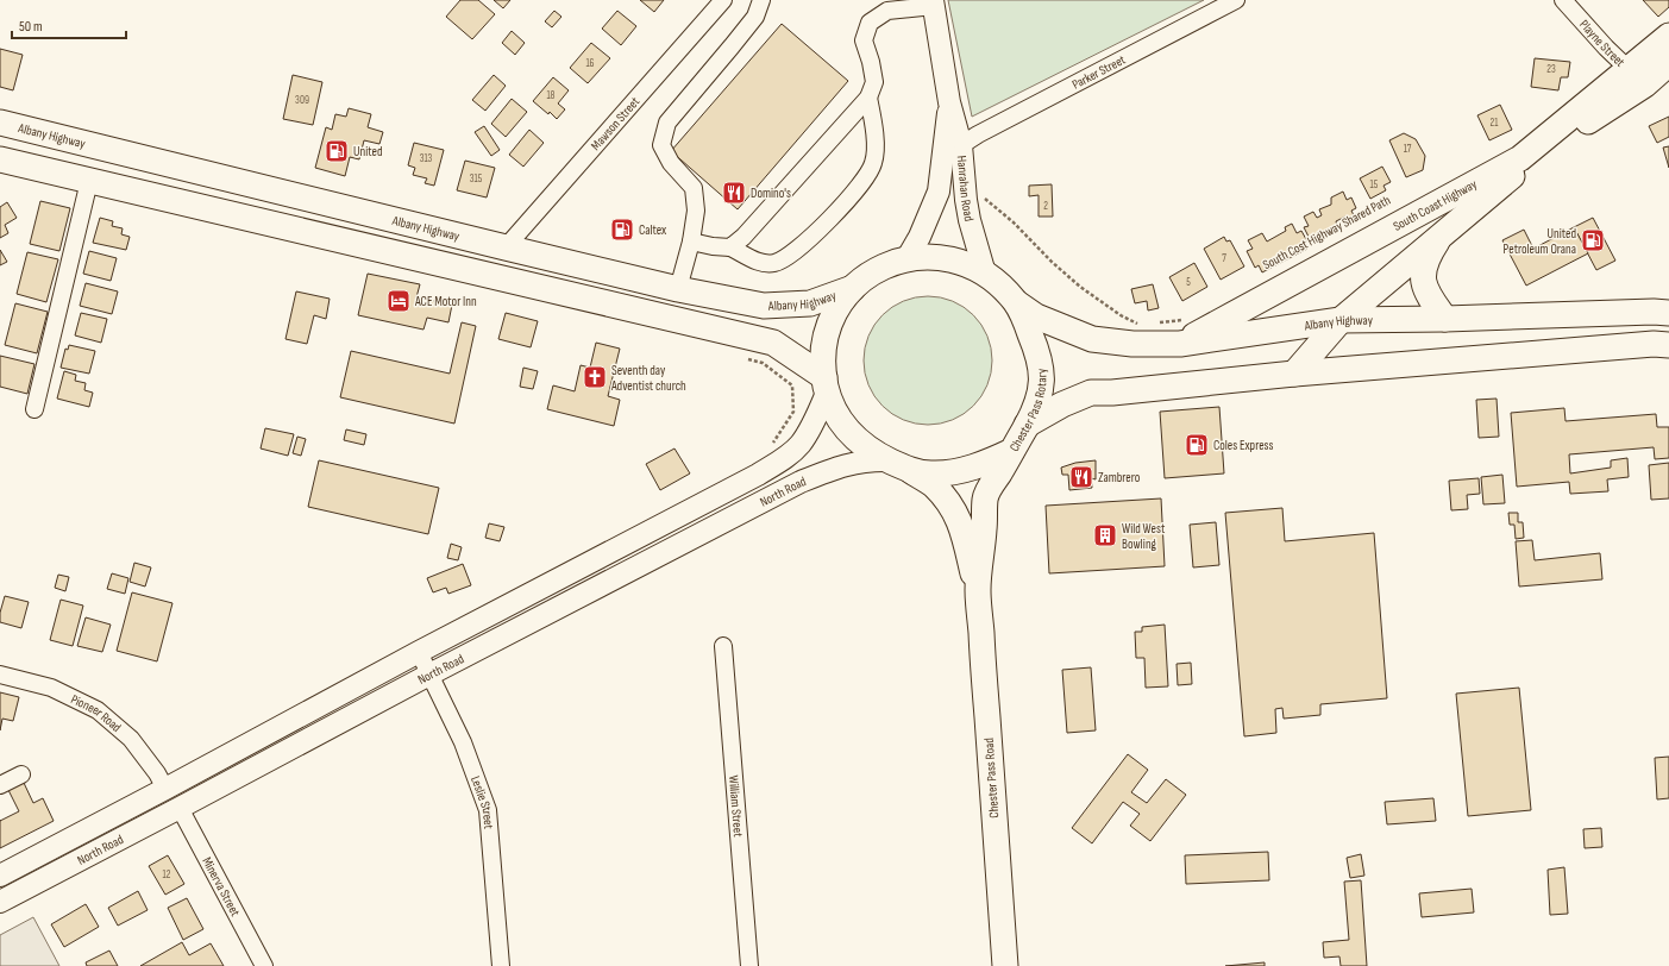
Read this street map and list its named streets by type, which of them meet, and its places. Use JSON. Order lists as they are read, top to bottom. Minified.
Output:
{"streets":{"highway":["Albany Highway","South Coast Highway","Chester Pass Rotary","Chester Pass Road"],"main road":["Hanrahan Road","North Road"],"street":["Playne Street","Parker Street","Mawson Street","Pioneer Road","Leslie Street","William Street","Minerva Street"]},"crossings":[["Playne Street","South Coast Highway"],["Parker Street","Hanrahan Road"],["Mawson Street","Albany Highway"],["Albany Highway","South Coast Highway"],["Albany Highway","Chester Pass Rotary"],["Hanrahan Road","Chester Pass Rotary"],["Chester Pass Rotary","North Road"],["Chester Pass Rotary","Chester Pass Road"],["North Road","Pioneer Road"],["North Road","Chester Pass Road"],["North Road","Leslie Street"],["North Road","Minerva Street"]],"places":{"fuel station":["United","Caltex","United Petroleum Orana","Coles Express"],"restaurant":["Domino's","Zambrero"],"hotel":["ACE Motor Inn"],"church":["Seventh day Adventist church"],"building":["Wild West Bowling"]},"house_numbers":["16","23","18","309","21","17","313","315","15","2","7","5","12"],"scale_bar":"50 m"}
